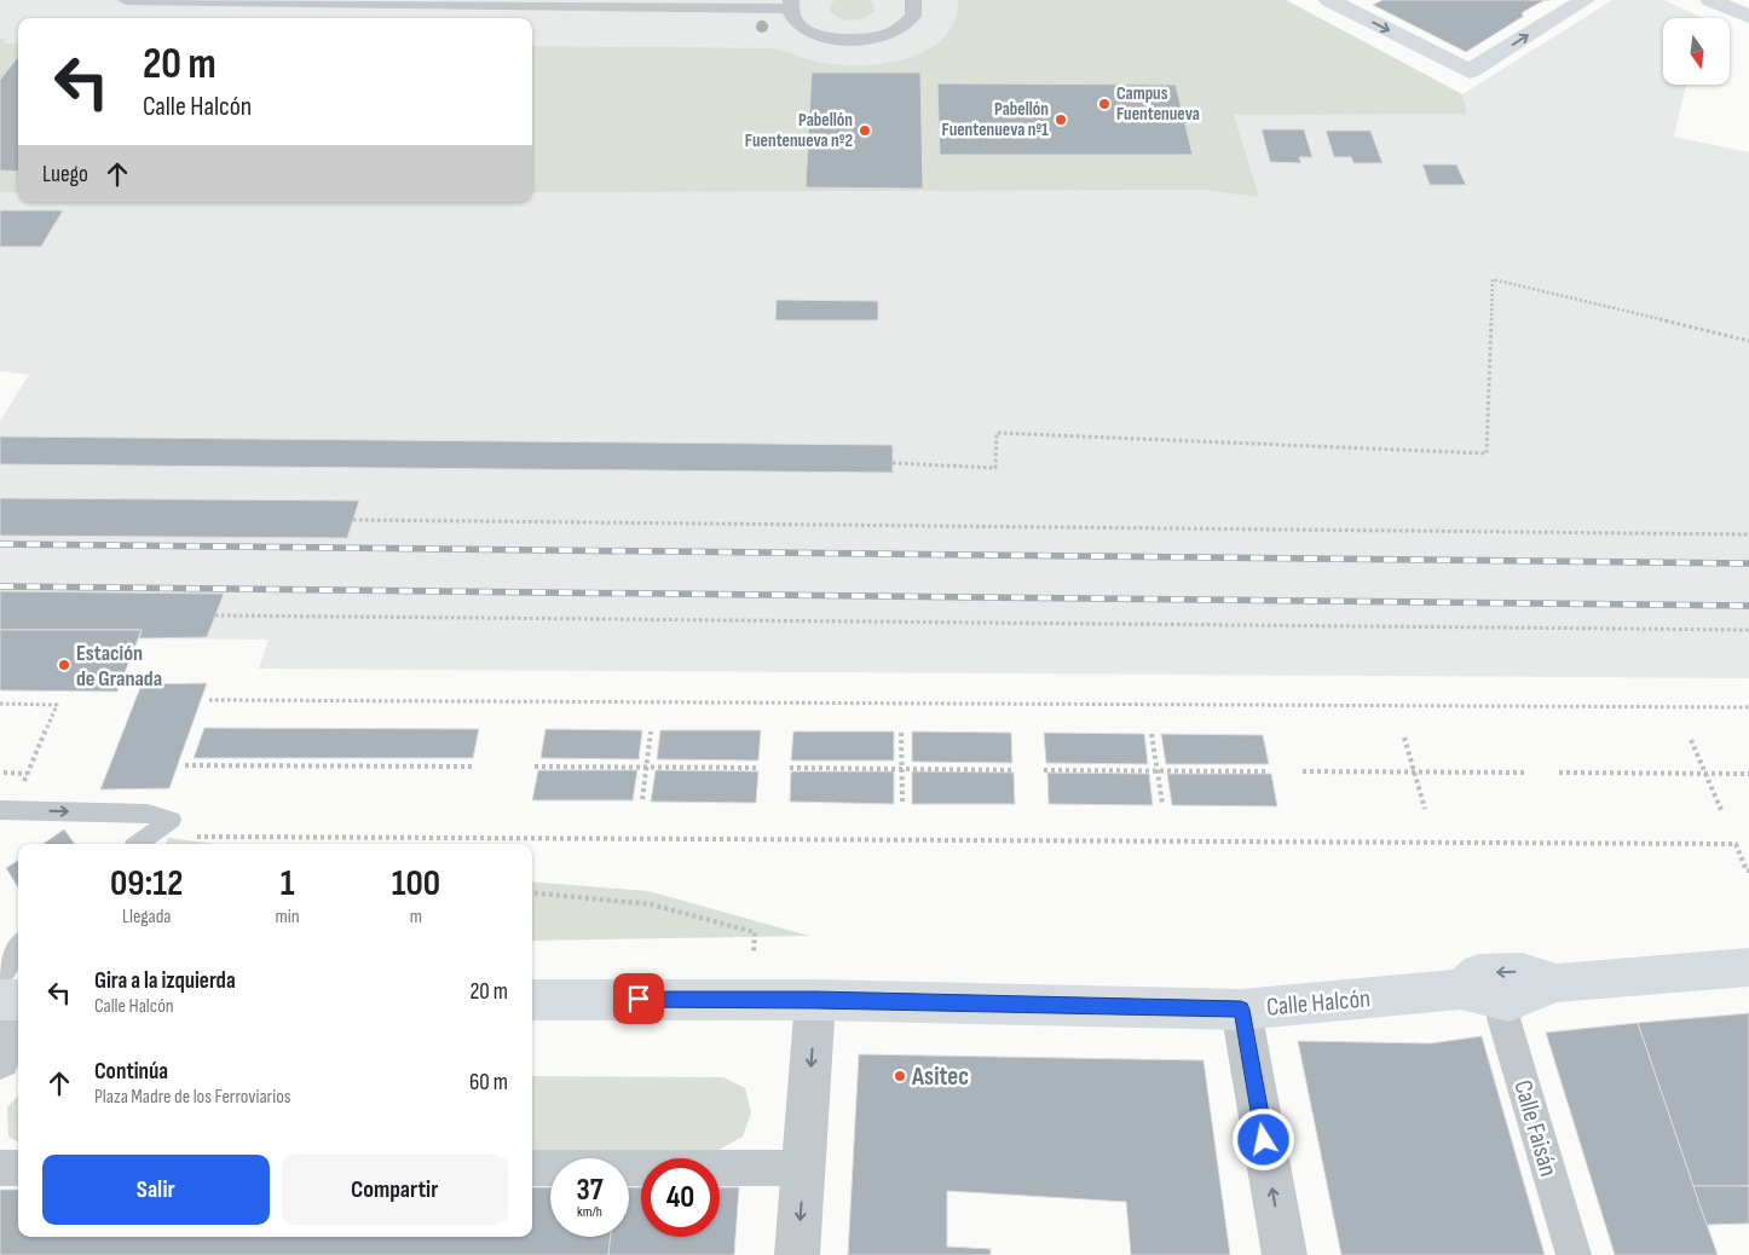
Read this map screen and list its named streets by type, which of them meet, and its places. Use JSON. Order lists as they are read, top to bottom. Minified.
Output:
{"streets":{"main road":["Calle Halcón"],"street":["Calle Faisán"]},"crossings":[["Calle Halcón","Calle Faisán"]],"places":["Campus Fuentenueva","Pabellón Fuentenueva nº1","Pabellón Fuentenueva nº2","Estación de Granada","Asitec"],"north":"bottom","page":{"turn":["20 m","Calle Halcón"],"then":"Luego","eta":["09:12","Llegada","1","min","100","m"],"list":[{"name":"Gira a la izquierda","note":"Calle Halcón","value":"20 m"},{"name":"Continúa","note":"Plaza Madre de los Ferroviarios","value":"60 m"}],"buttons":["Salir","Compartir"],"speed":"37 km/h","limit":"40"}}
